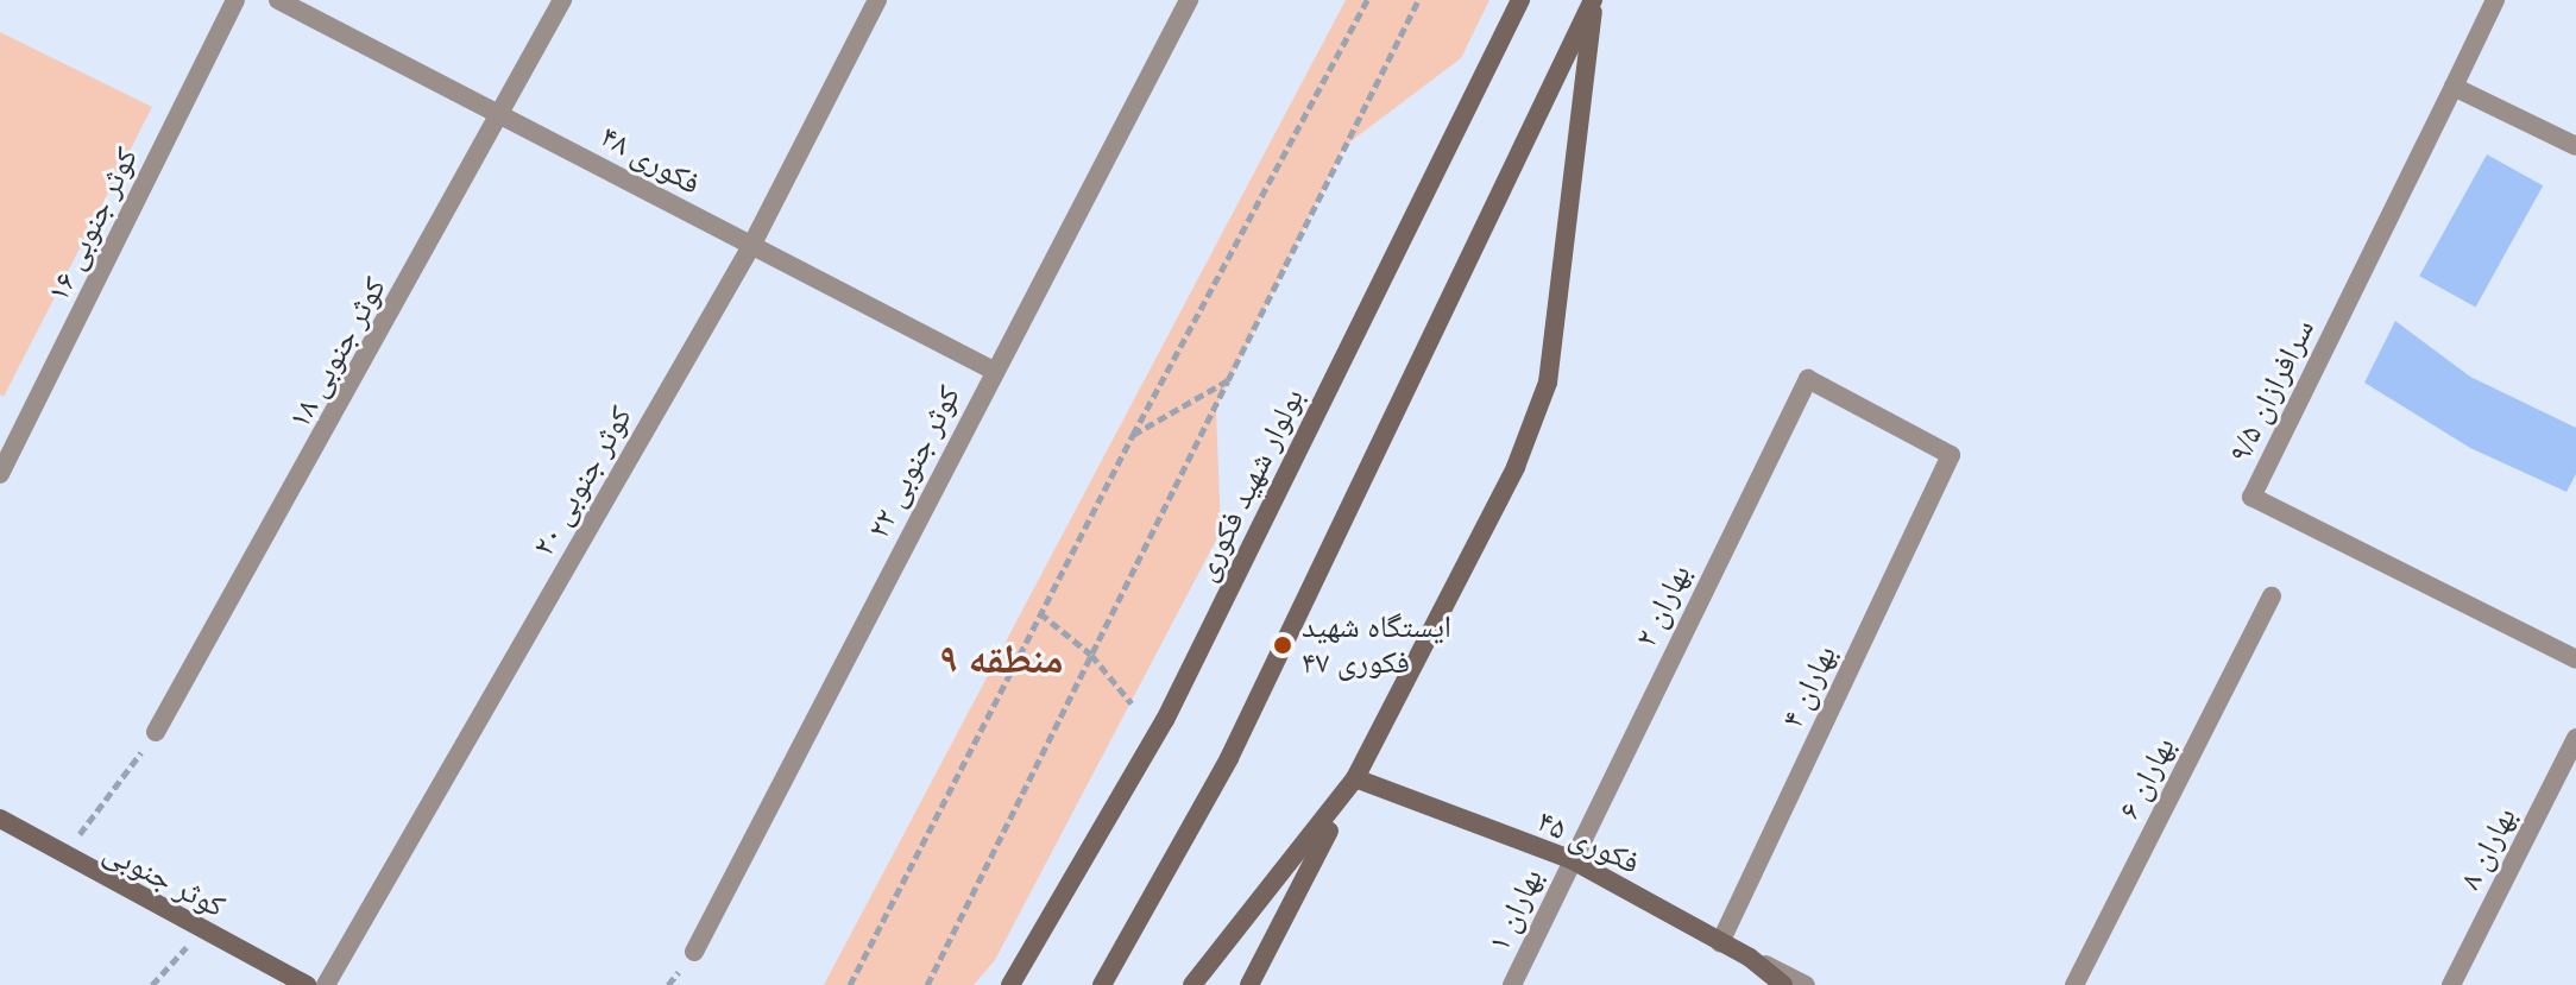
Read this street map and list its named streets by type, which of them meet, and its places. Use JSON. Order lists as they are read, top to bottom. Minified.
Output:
{"streets":{"main road":["بولوار شهید فکوری","فکوری ۴۵","کوثر جنوبی"],"street":["فکوری ۴۸","کوثر جنوبی ۱۶","کوثر جنوبی ۱۸","سرافرازان ۹/۵","کوثر جنوبی ۲۲","کوثر جنوبی ۲۰","بهاران ۲","بهاران ۴","بهاران ۶","بهاران ۸","بهاران ۱"]},"crossings":[["فکوری ۴۸","کوثر جنوبی ۱۸"],["فکوری ۴۸","کوثر جنوبی ۲۲"],["فکوری ۴۸","کوثر جنوبی ۲۰"],["بهاران ۲","بهاران ۴"],["بهاران ۲","فکوری ۴۵"],["بهاران ۲","بهاران ۱"],["بهاران ۴","فکوری ۴۵"],["فکوری ۴۵","بهاران ۱"]],"districts":["منطقه ۹"],"places":["ایستگاه شهید فکوری ۴۷"]}
